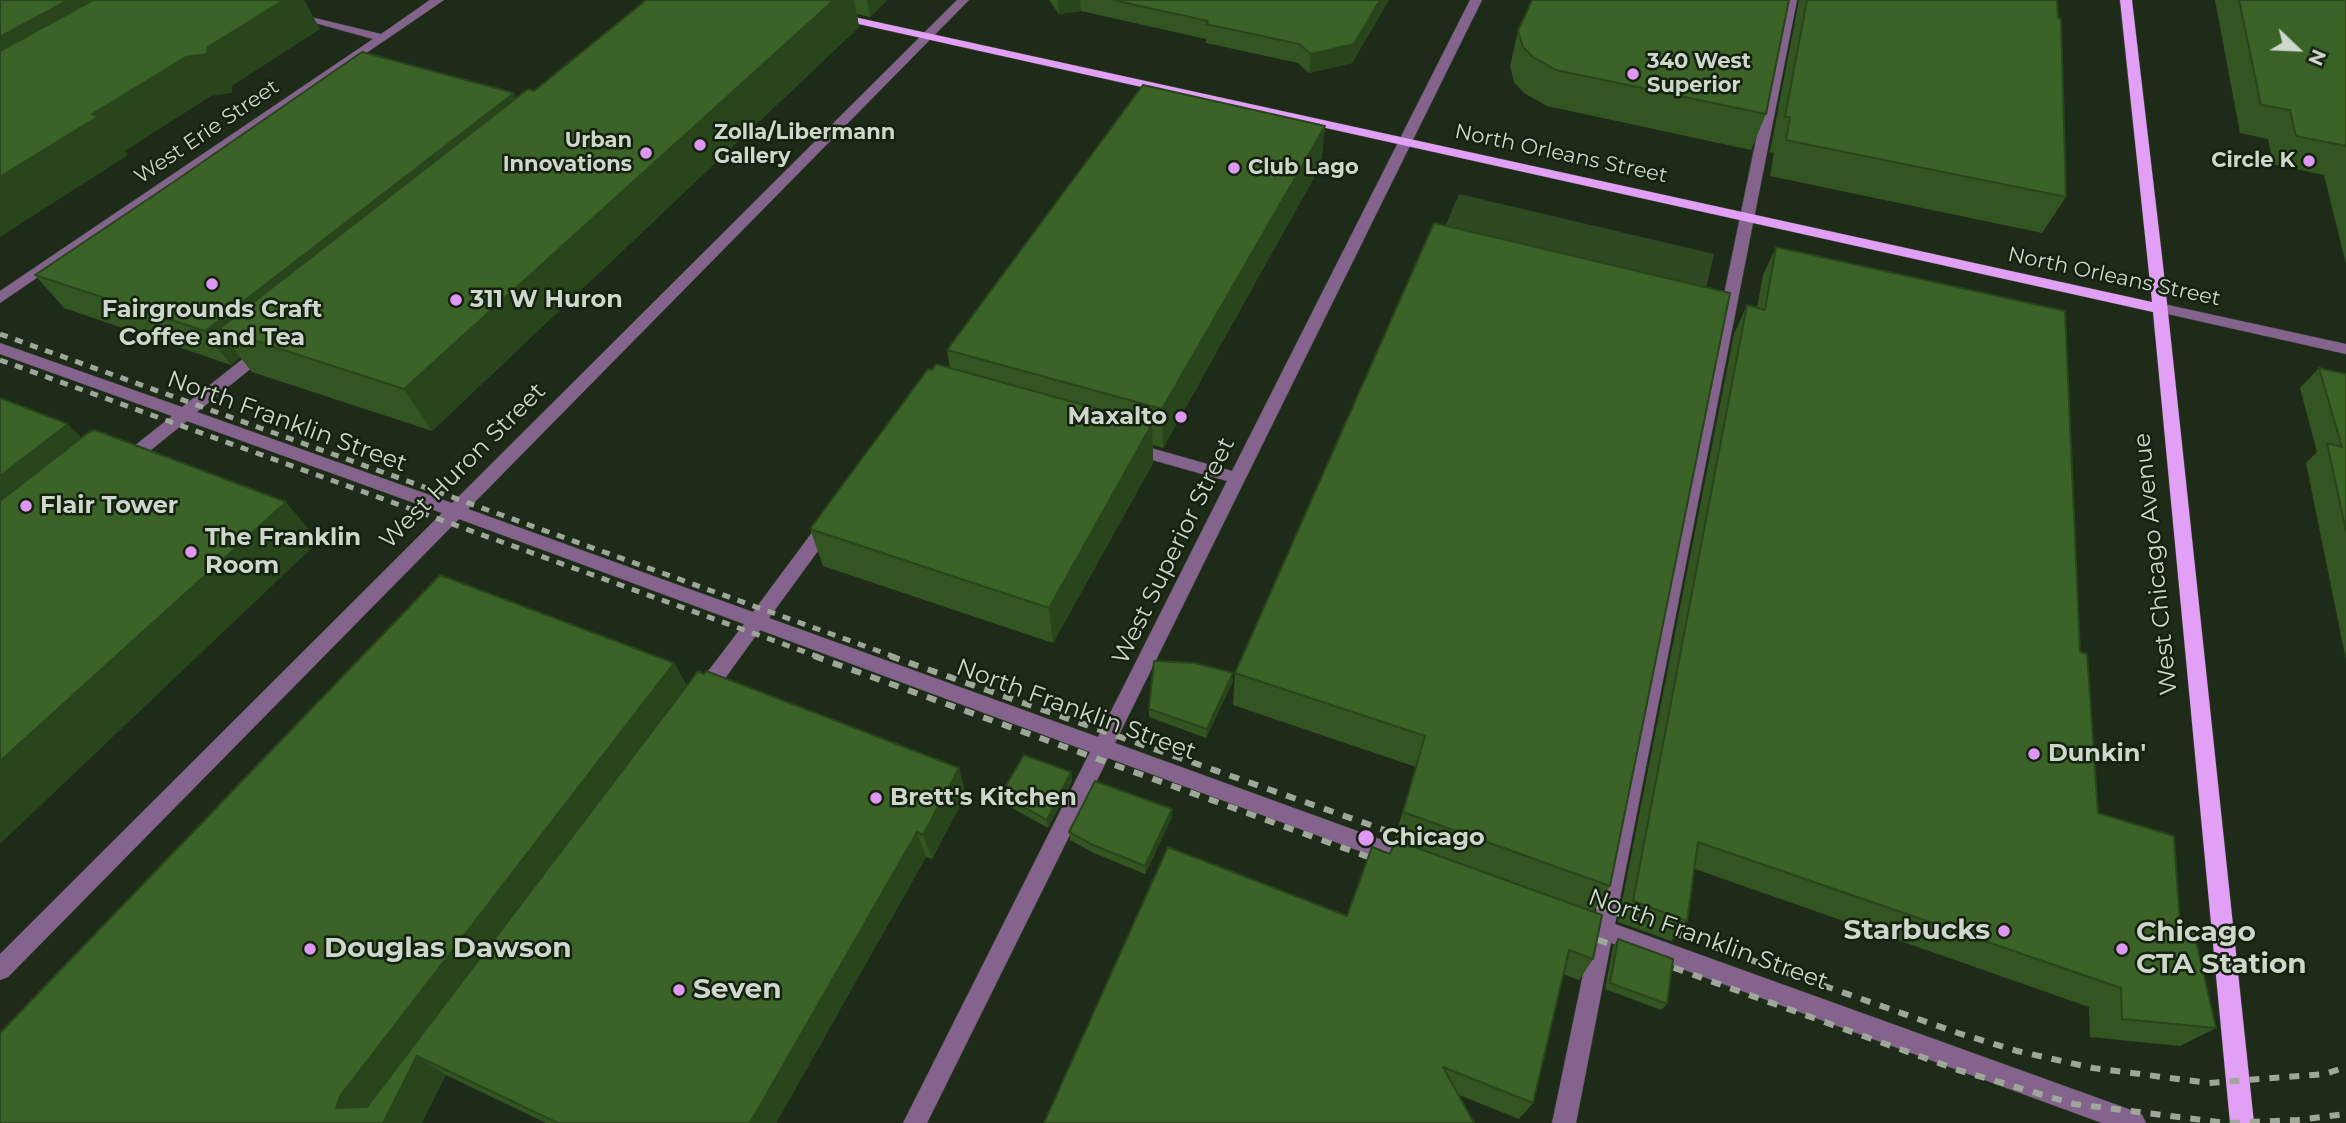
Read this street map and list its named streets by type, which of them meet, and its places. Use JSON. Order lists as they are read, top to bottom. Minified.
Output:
{"streets":{"main road":["North Orleans Street","West Chicago Avenue"],"street":["West Erie Street","North Franklin Street","West Huron Street","West Superior Street"]},"crossings":[["North Orleans Street","West Huron Street"],["North Orleans Street","West Superior Street"],["North Orleans Street","West Chicago Avenue"],["North Franklin Street","West Huron Street"],["North Franklin Street","West Superior Street"]],"places":["340 West Superior","Zolla/Libermann Gallery","Urban Innovations","Circle K","Club Lago","Fairgrounds Craft Coffee and Tea","311 W Huron","Maxalto","Flair Tower","The Franklin Room","Dunkin'","Brett's Kitchen","Chicago","Starbucks","Douglas Dawson","Chicago CTA Station","Seven"],"north":"bottom right"}
